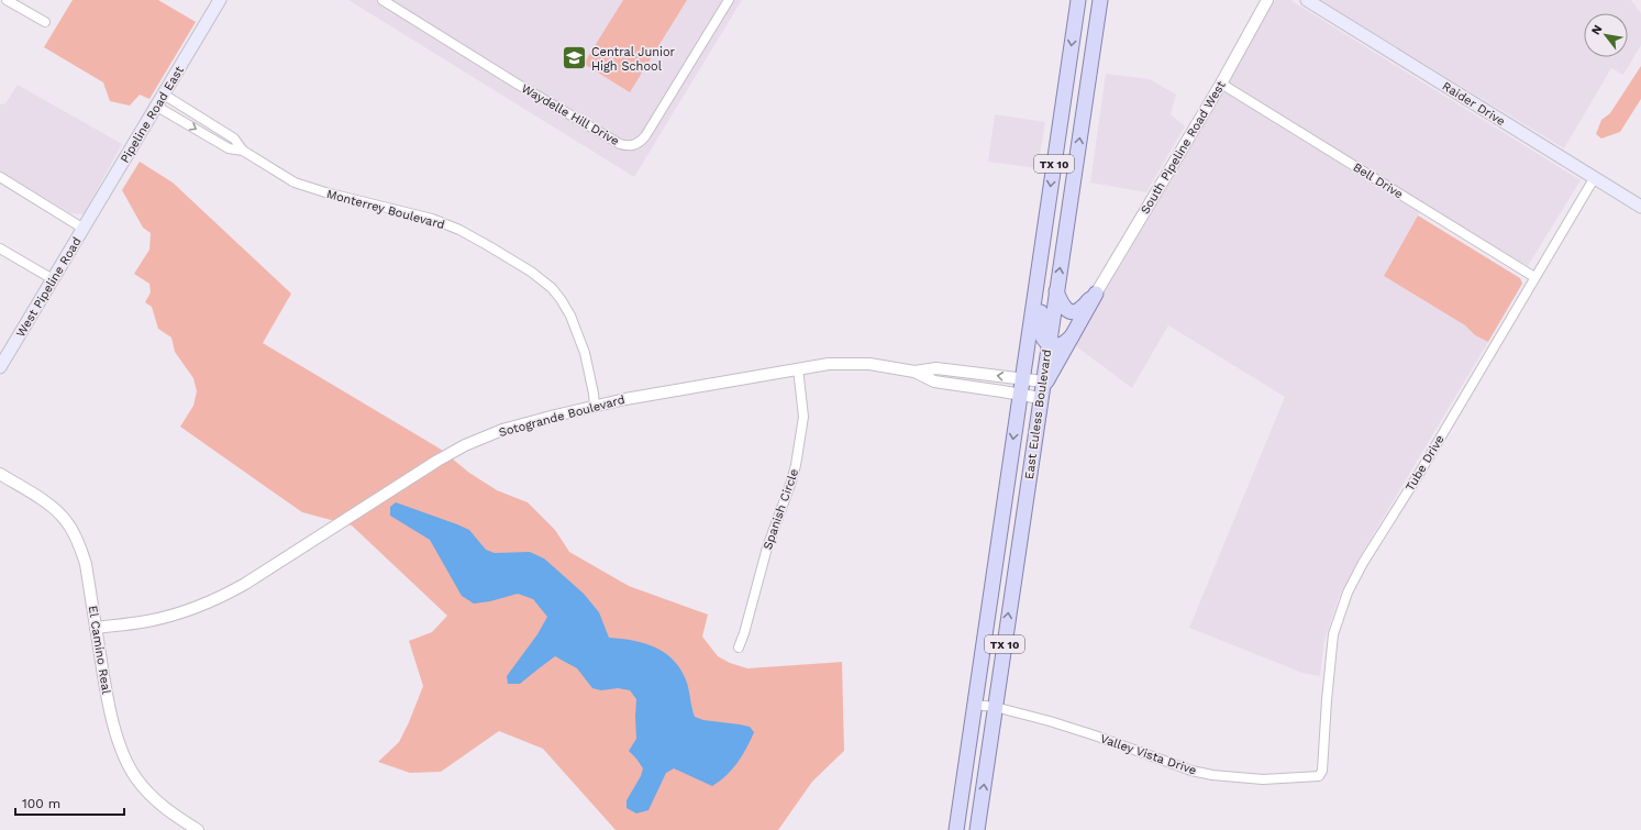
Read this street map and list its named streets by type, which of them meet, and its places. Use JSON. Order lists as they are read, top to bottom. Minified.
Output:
{"streets":{"main road":["Raider Drive","Pipeline Road East","TX 10","West Pipeline Road","East Euless Boulevard"],"street":["Waydelle Hill Drive","South Pipeline Road West","Bell Drive","Monterrey Boulevard","Sotogrande Boulevard","Tube Drive","Spanish Circle","El Camino Real","Valley Vista Drive"]},"crossings":[["Raider Drive","Tube Drive"],["Pipeline Road East","Monterrey Boulevard"],["Pipeline Road East","West Pipeline Road"],["South Pipeline Road West","Bell Drive"],["Bell Drive","Tube Drive"],["Monterrey Boulevard","Sotogrande Boulevard"],["East Euless Boulevard","Sotogrande Boulevard"],["East Euless Boulevard","Valley Vista Drive"],["Sotogrande Boulevard","Spanish Circle"],["Sotogrande Boulevard","El Camino Real"],["Tube Drive","Valley Vista Drive"]],"places":{"school or university":["Central Junior High School"]},"scale_bar":"100 m","north":"top left"}
